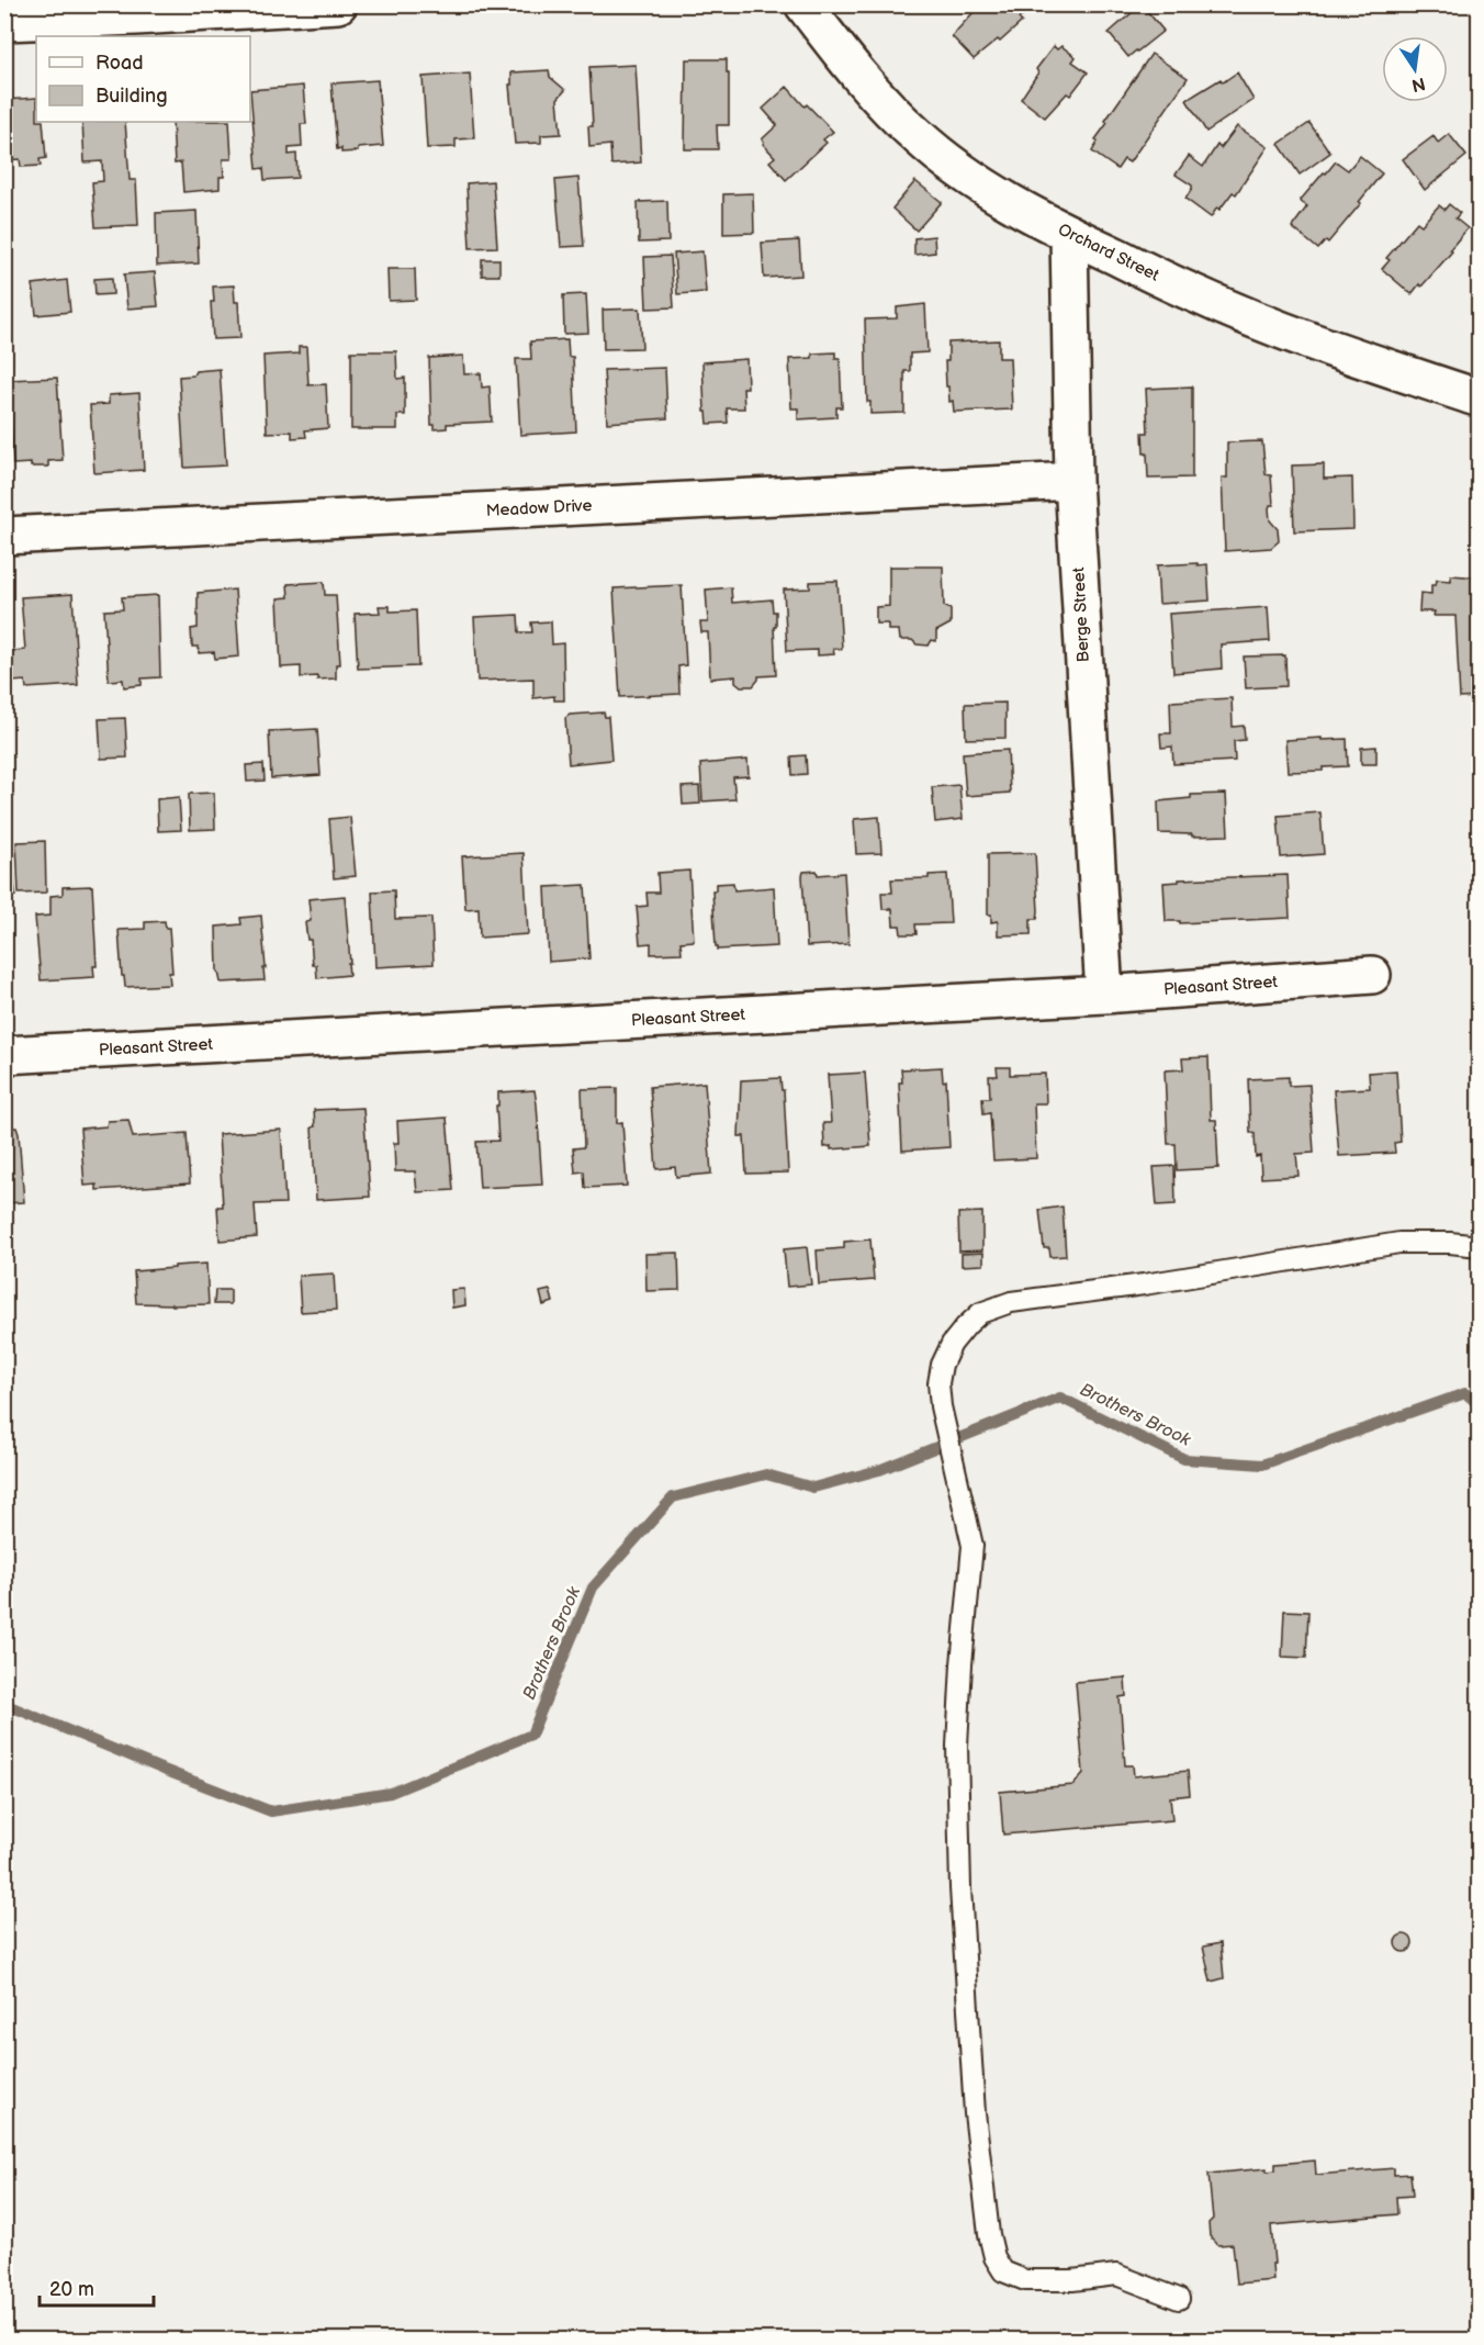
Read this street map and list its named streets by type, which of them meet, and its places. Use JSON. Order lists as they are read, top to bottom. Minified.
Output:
{"streets":{"street":["Orchard Street","Meadow Drive","Berge Street","Pleasant Street"]},"crossings":[["Orchard Street","Berge Street"],["Meadow Drive","Berge Street"],["Berge Street","Pleasant Street"]],"water":["Brothers Brook"],"legend":["Road","Building"],"scale_bar":"20 m","north":"bottom"}
